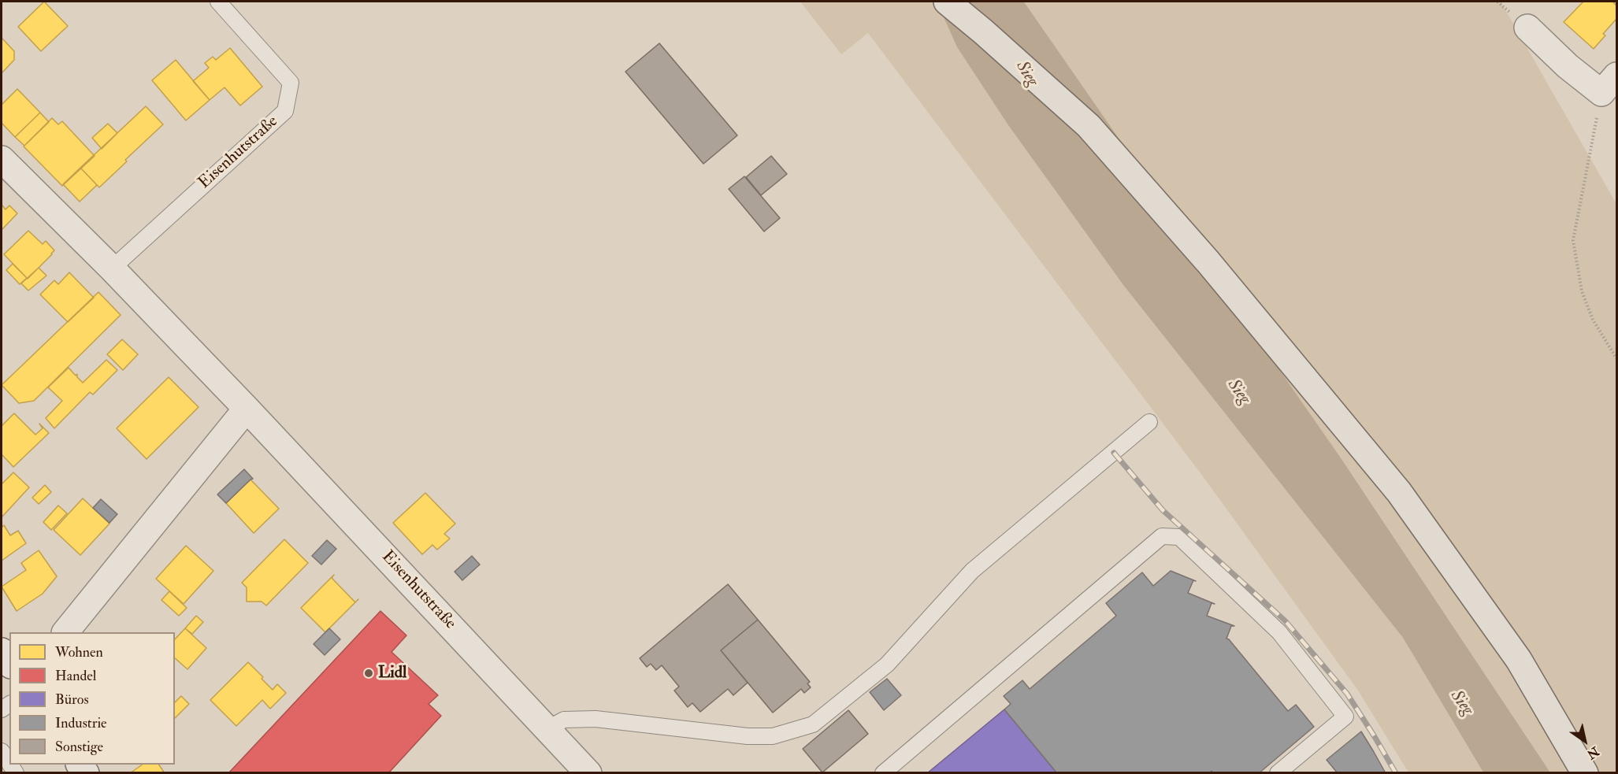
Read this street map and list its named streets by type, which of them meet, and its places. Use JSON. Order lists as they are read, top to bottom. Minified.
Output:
{"streets":{"street":["Eisenhutstraße"]},"water":["Sieg"],"places":["Lidl"],"legend":["Wohnen","Handel","Büros","Industrie","Sonstige"],"north":"bottom right"}
